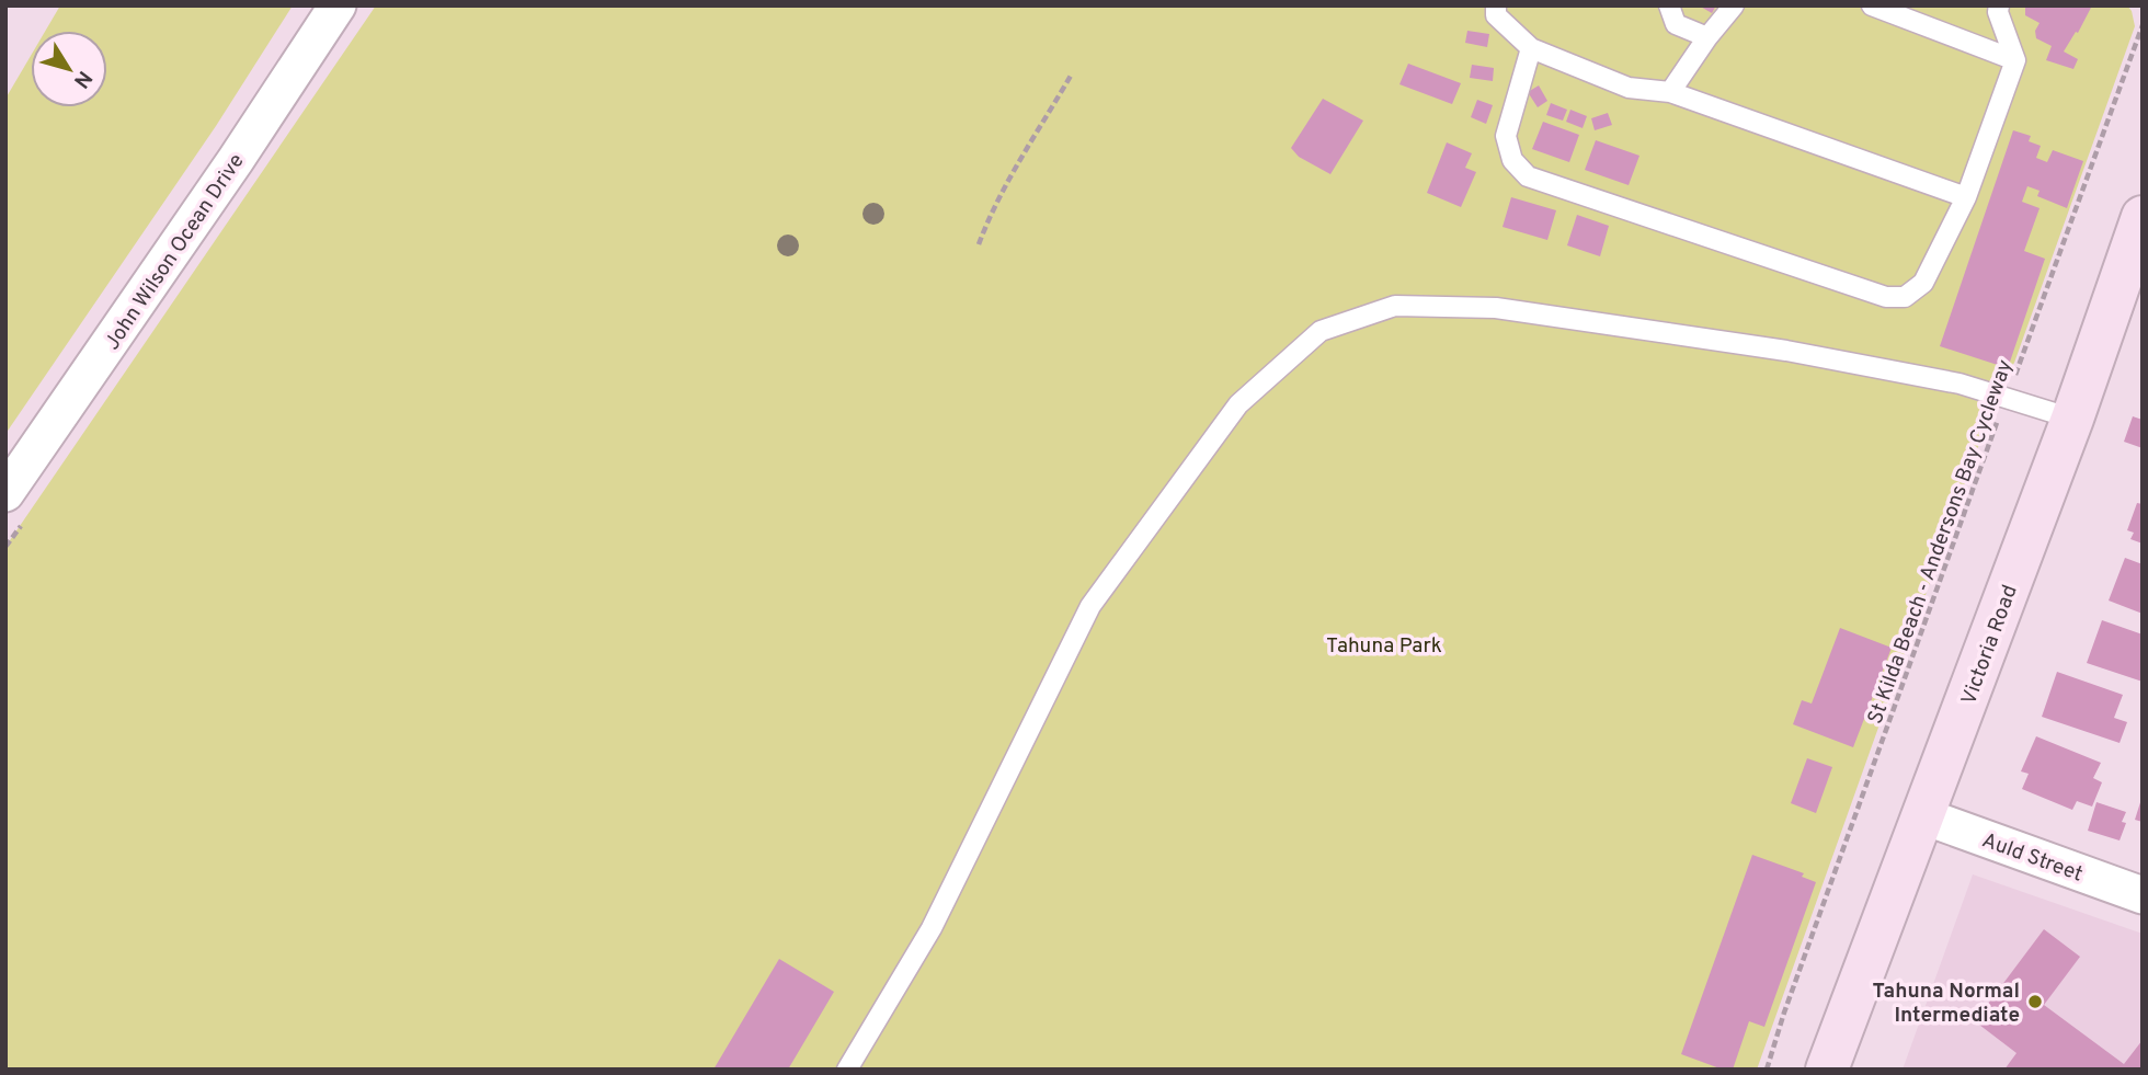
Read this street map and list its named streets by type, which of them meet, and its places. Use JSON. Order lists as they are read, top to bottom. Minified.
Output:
{"streets":{"street":["John Wilson Ocean Drive","Victoria Road","Auld Street"],"path":["St Kilda Beach - Andersons Bay Cycleway"]},"crossings":[["Victoria Road","Auld Street"]],"parks":["Tahuna Park"],"places":["Tahuna Normal Intermediate"],"north":"bottom right"}
